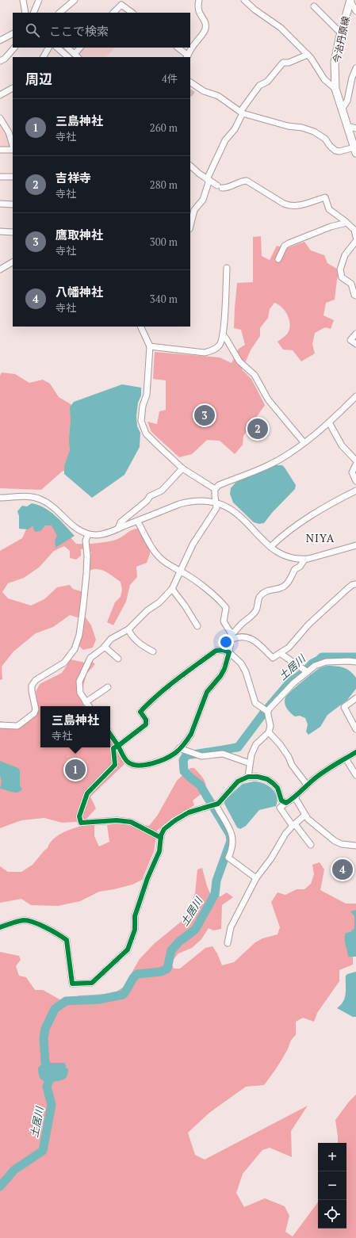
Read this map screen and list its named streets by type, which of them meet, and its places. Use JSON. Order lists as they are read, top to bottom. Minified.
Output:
{"streets":{"main road":["今治丹原線"]},"districts":["NIYA"],"water":["土居川"],"page":{"search":"ここで検索","heading":["周辺","4件"],"list":[{"mark":"1","name":"三島神社","note":"寺社","value":"260 m"},{"mark":"2","name":"吉祥寺","note":"寺社","value":"280 m"},{"mark":"3","name":"鷹取神社","note":"寺社","value":"300 m"},{"mark":"4","name":"八幡神社","note":"寺社","value":"340 m"}],"pins":["3","2","1","4"],"popup":["三島神社","寺社"],"map_buttons":["+","−"]}}
